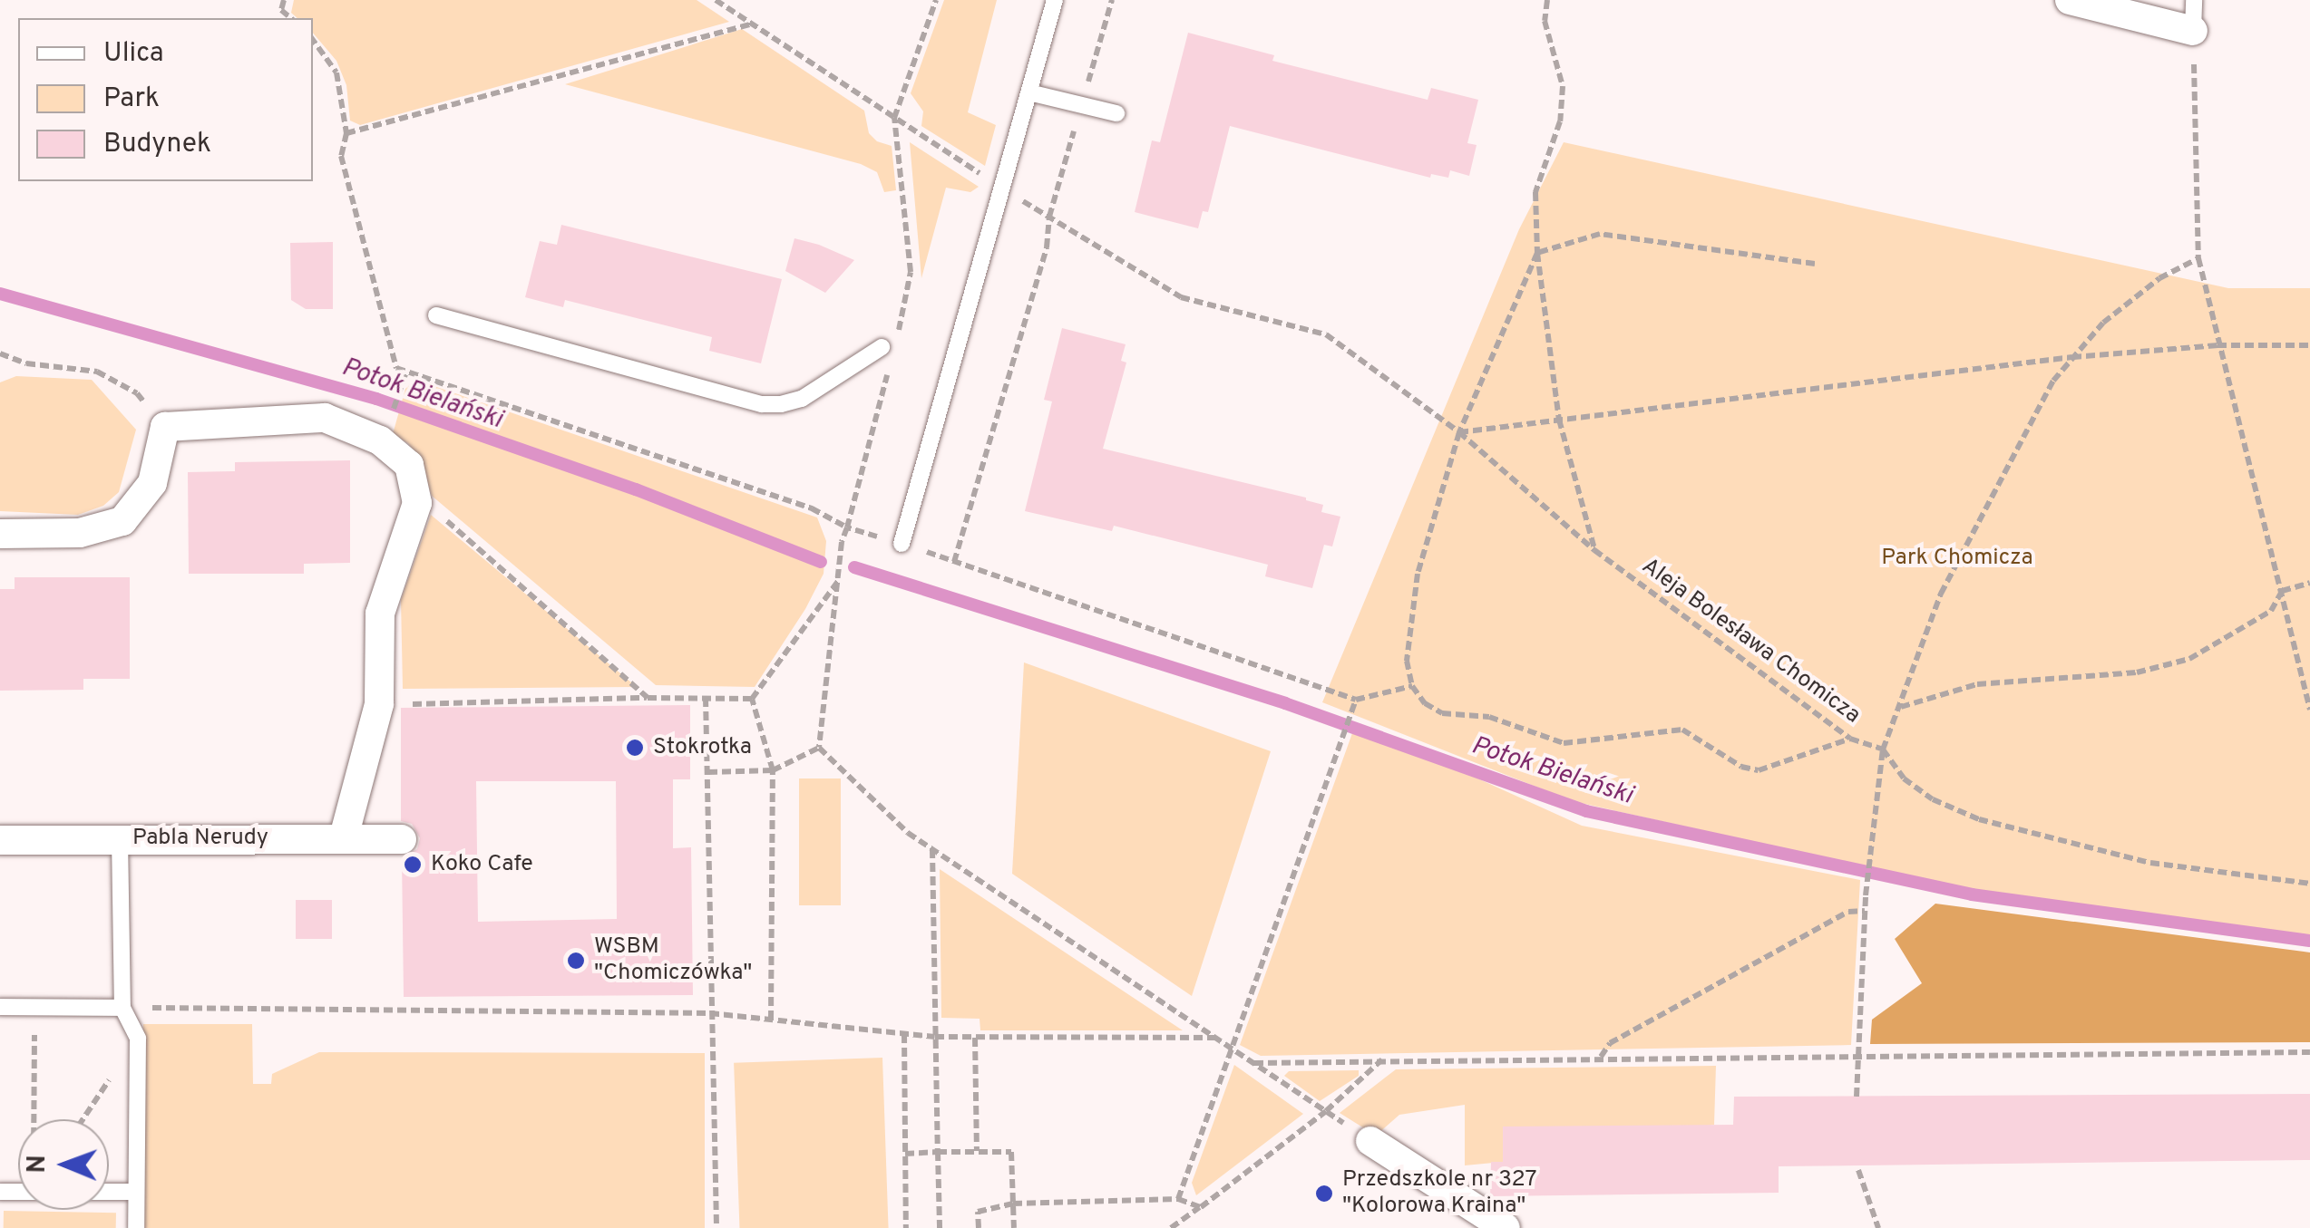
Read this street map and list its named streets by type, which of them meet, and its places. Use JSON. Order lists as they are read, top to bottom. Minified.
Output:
{"streets":{"street":["Pabla Nerudy"],"path":["Aleja Bolesława Chomicza"]},"water":["Potok Bielański"],"parks":["Park Chomicza"],"places":["Stokrotka","Koko Cafe","WSBM \"Chomiczówka\"","Przedszkole nr 327 \"Kolorowa Kraina\""],"legend":["Ulica","Park","Budynek"],"north":"left"}
